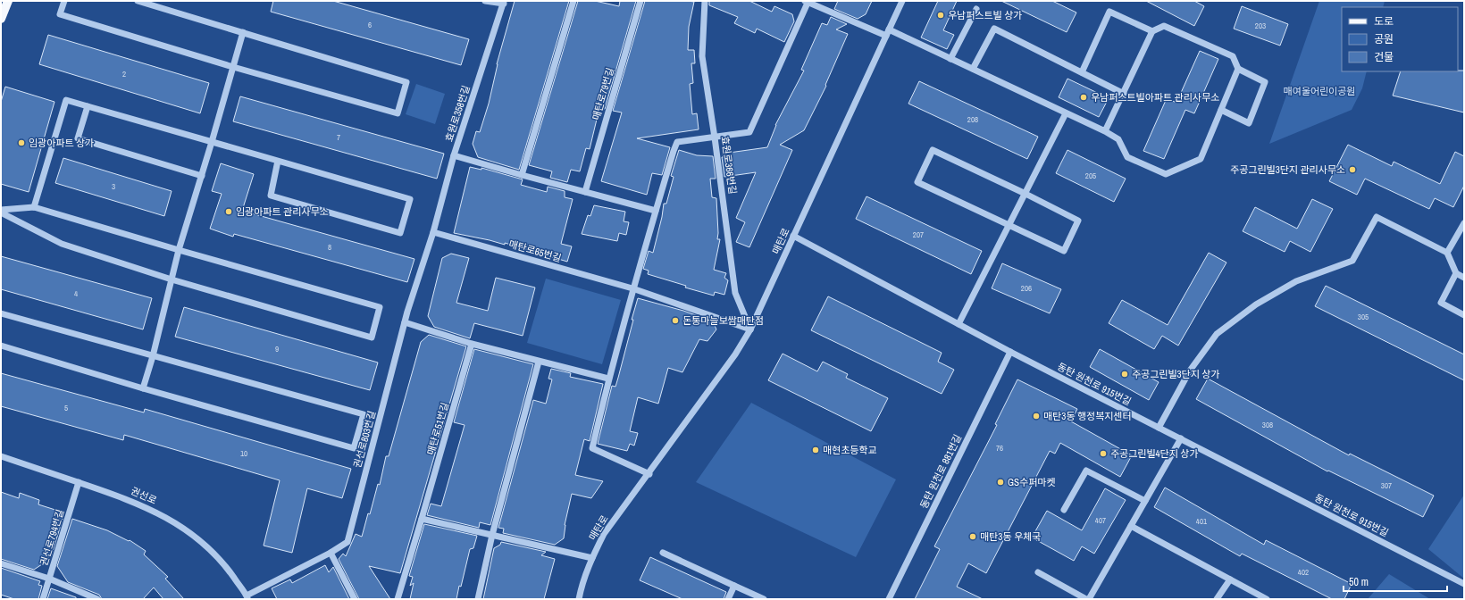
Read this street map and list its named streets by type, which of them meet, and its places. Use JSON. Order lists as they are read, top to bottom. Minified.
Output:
{"streets":{"street":["매탄로79번길","효원로358번길","효원로366번길","매탄로","매탄로65번길","동탄 원천로 915번길","매탄로51번길","권선로803번길","동탄 원천로 881번길","권선로","권선로794번길"]},"crossings":[["효원로358번길","매탄로65번길"],["효원로358번길","권선로803번길"],["효원로366번길","매탄로"],["효원로366번길","매탄로65번길"],["매탄로","매탄로65번길"],["매탄로","동탄 원천로 915번길"],["매탄로65번길","권선로803번길"],["동탄 원천로 915번길","동탄 원천로 881번길"],["권선로803번길","권선로"],["권선로","권선로794번길"]],"parks":["매여울어린이공원"],"places":["우남퍼스트빌 상가","우남퍼스트빌아파트 관리사무소","임광아파트 상가","주공그린빌3단지 관리사무소","임광아파트 관리사무소","돈통마늘보쌈매탄점","주공그린빌3단지 상가","매탄3동 행정복지센터","매현초등학교","주공그린빌4단지 상가","GS수퍼마켓","매탄3동 우체국"],"house_numbers":["6","203","2","208","7","205","3","207","8","206","4","305","9","5","308","76","10","307","407","401","402"],"legend":["도로","공원","건물"],"scale_bar":"50 m"}
